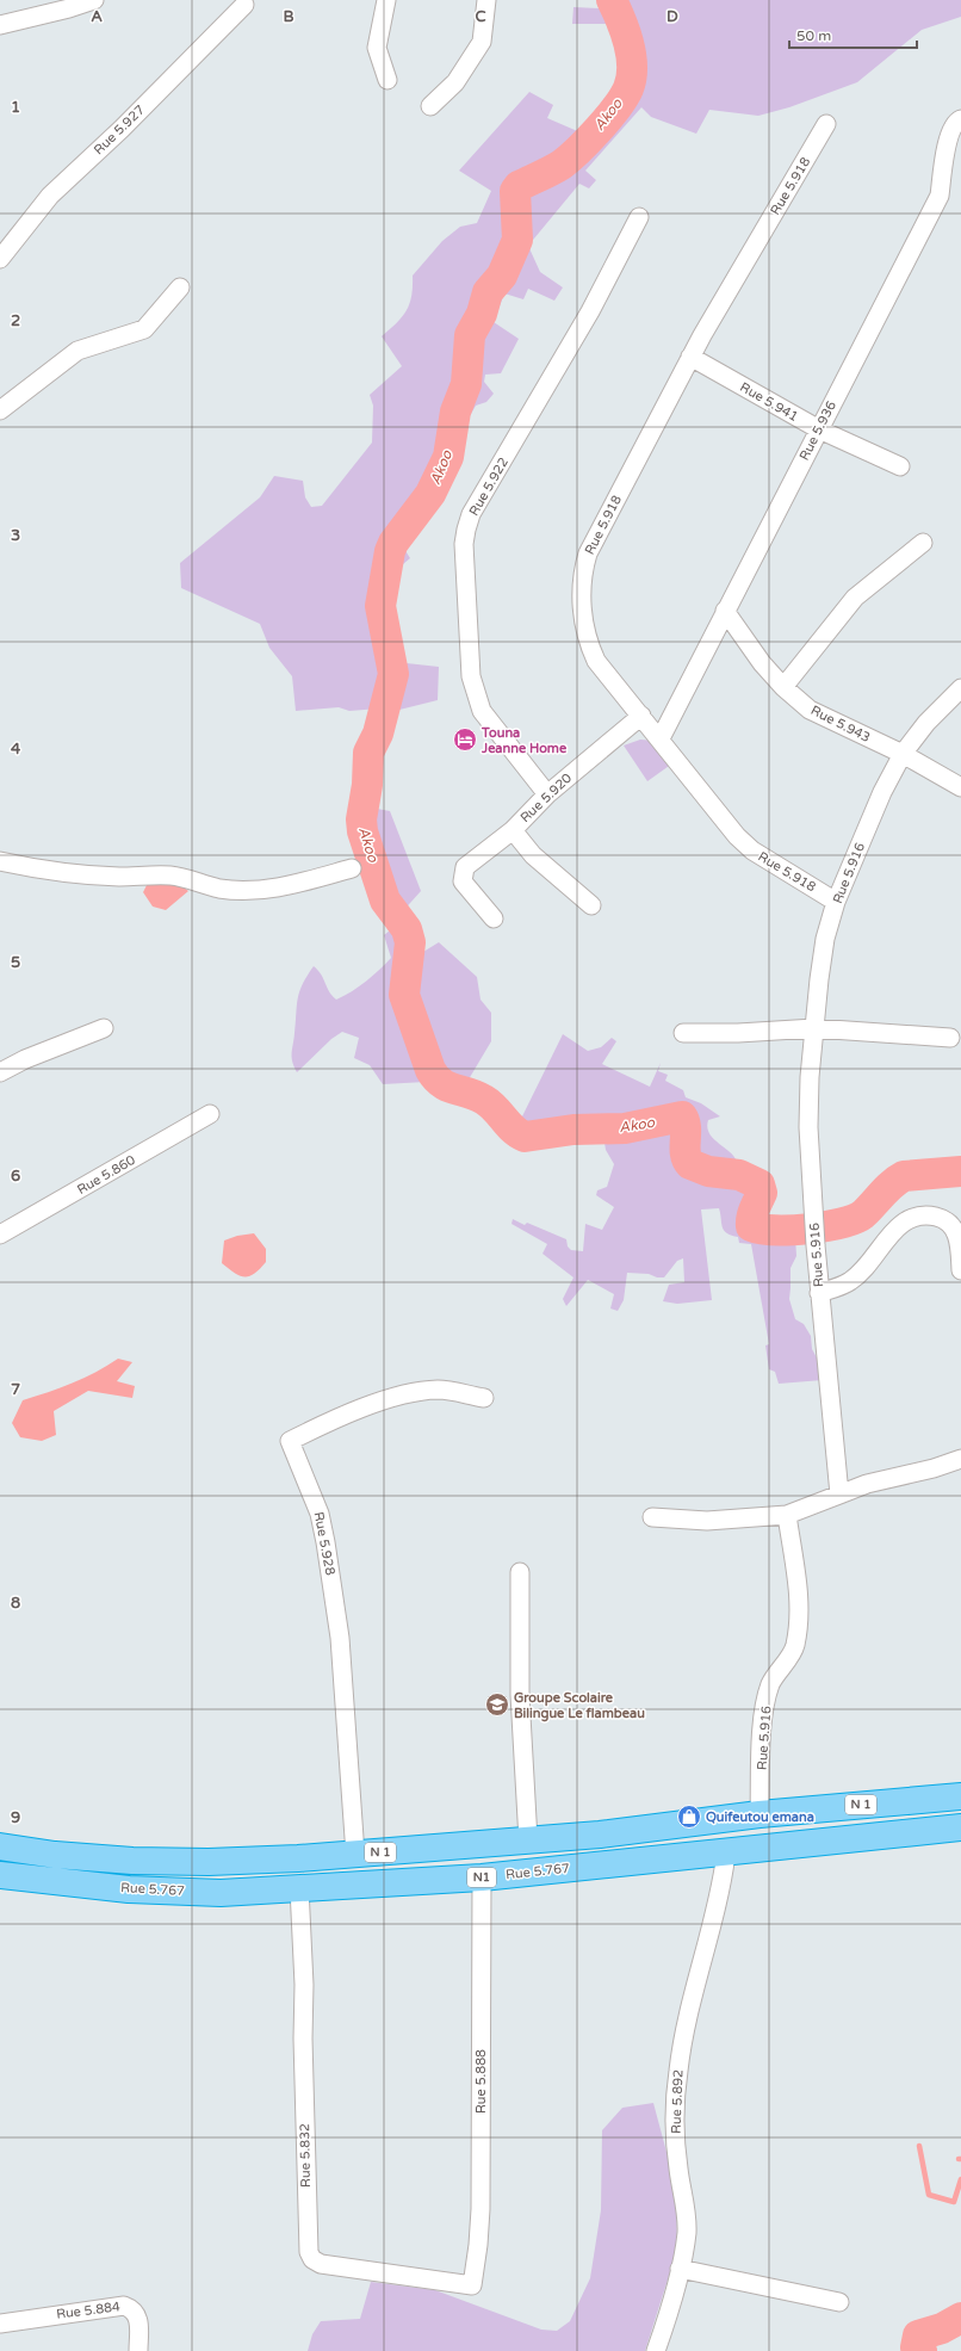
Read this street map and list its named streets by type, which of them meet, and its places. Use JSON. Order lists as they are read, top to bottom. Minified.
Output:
{"streets":{"highway":["N 1","Rue 5.767","N1"],"street":["Rue 5.927","Rue 5.918","Rue 5.941","Rue 5.936","Rue 5.922","Rue 5.943","Rue 5.920","Rue 5.916","Rue 5.860","Rue 5.928","Rue 5.888","Rue 5.892","Rue 5.832","Rue 5.884"]},"crossings":[["Rue 5.918","Rue 5.941"],["Rue 5.918","Rue 5.936"],["Rue 5.918","Rue 5.920"],["Rue 5.918","Rue 5.916"],["Rue 5.941","Rue 5.936"],["Rue 5.936","Rue 5.943"],["Rue 5.922","Rue 5.920"],["Rue 5.943","Rue 5.916"],["Rue 5.916","N 1"],["Rue 5.928","N 1"],["Rue 5.767","Rue 5.888"],["Rue 5.767","Rue 5.892"],["Rue 5.767","Rue 5.832"],["Rue 5.888","Rue 5.832"]],"water":["Akoo"],"places":{"hotel":["Touna Jeanne Home"],"school or university":["Groupe Scolaire Bilingue Le flambeau"],"shop":["Quifeutou emana"]},"scale_bar":"50 m","grid":{"columns":["A","B","C","D"],"rows":["1","2","3","4","5","6","7","8","9"]}}
